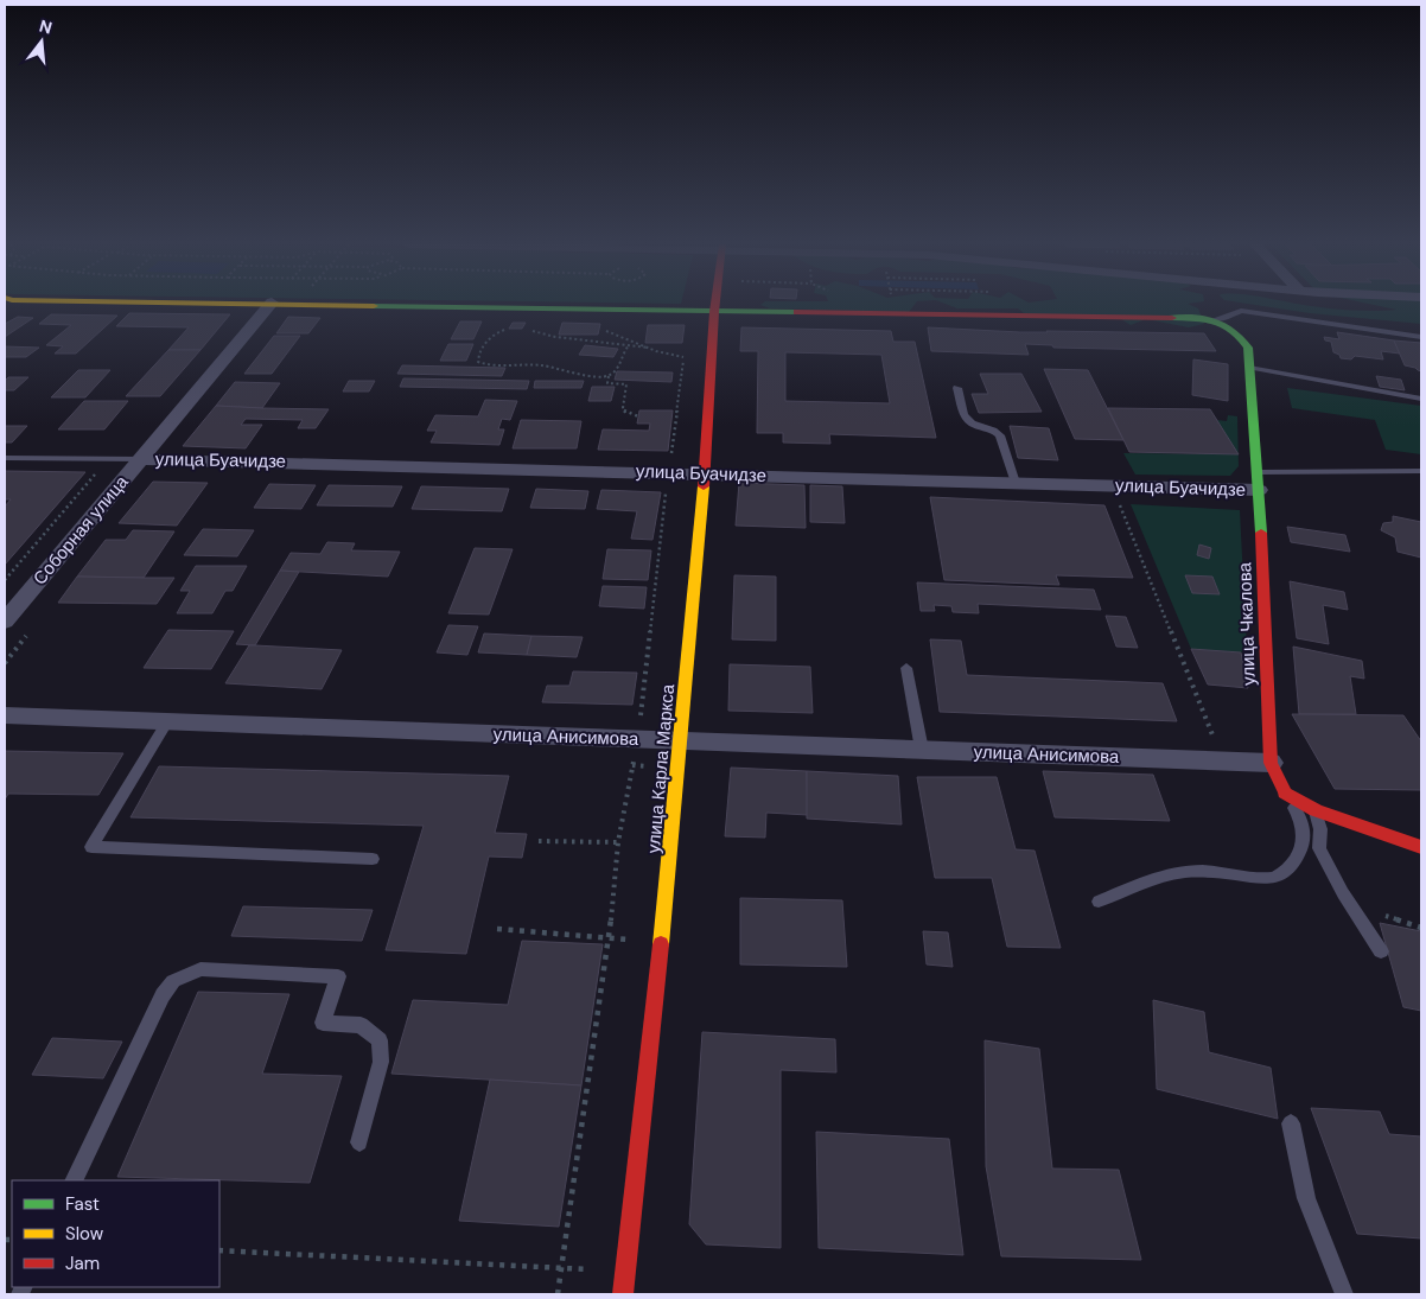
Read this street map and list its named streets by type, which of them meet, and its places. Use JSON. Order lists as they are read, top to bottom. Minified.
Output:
{"streets":{"street":["улица Буачидзе","Соборная улица","улица Чкалова","улица Анисимова","улица Карла Маркса"]},"crossings":[["улица Буачидзе","Соборная улица"],["улица Буачидзе","улица Чкалова"],["улица Буачидзе","улица Карла Маркса"],["улица Чкалова","улица Анисимова"],["улица Анисимова","улица Карла Маркса"]],"legend":["Fast","Slow","Jam"],"north":"top"}
